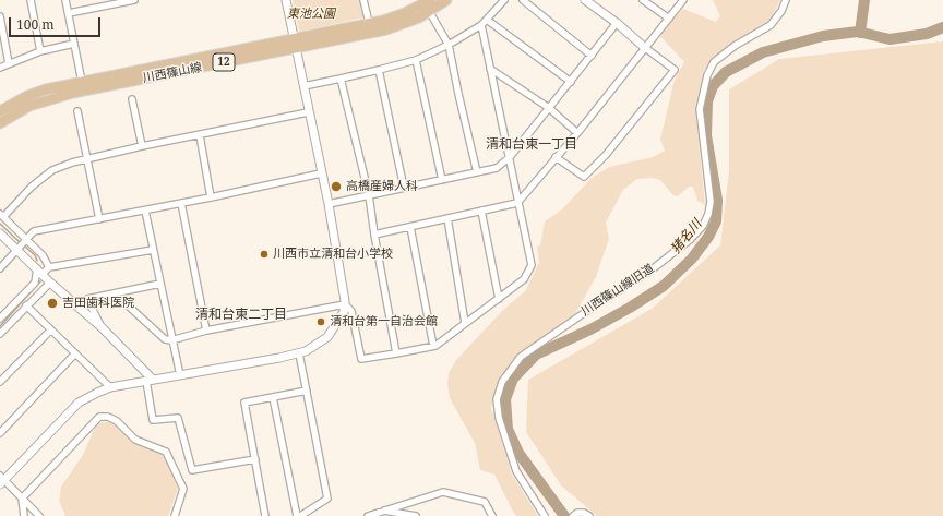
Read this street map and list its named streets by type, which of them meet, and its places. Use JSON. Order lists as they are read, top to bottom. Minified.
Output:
{"streets":{"main road":["12","川西篠山線"],"street":["川西篠山線旧道"]},"districts":["清和台東一丁目","清和台東二丁目"],"water":["猪名川"],"parks":["東池公園"],"places":["高橋産婦人科","川西市立清和台小学校","吉田歯科医院","清和台第一自治会館"],"scale_bar":"100 m"}
